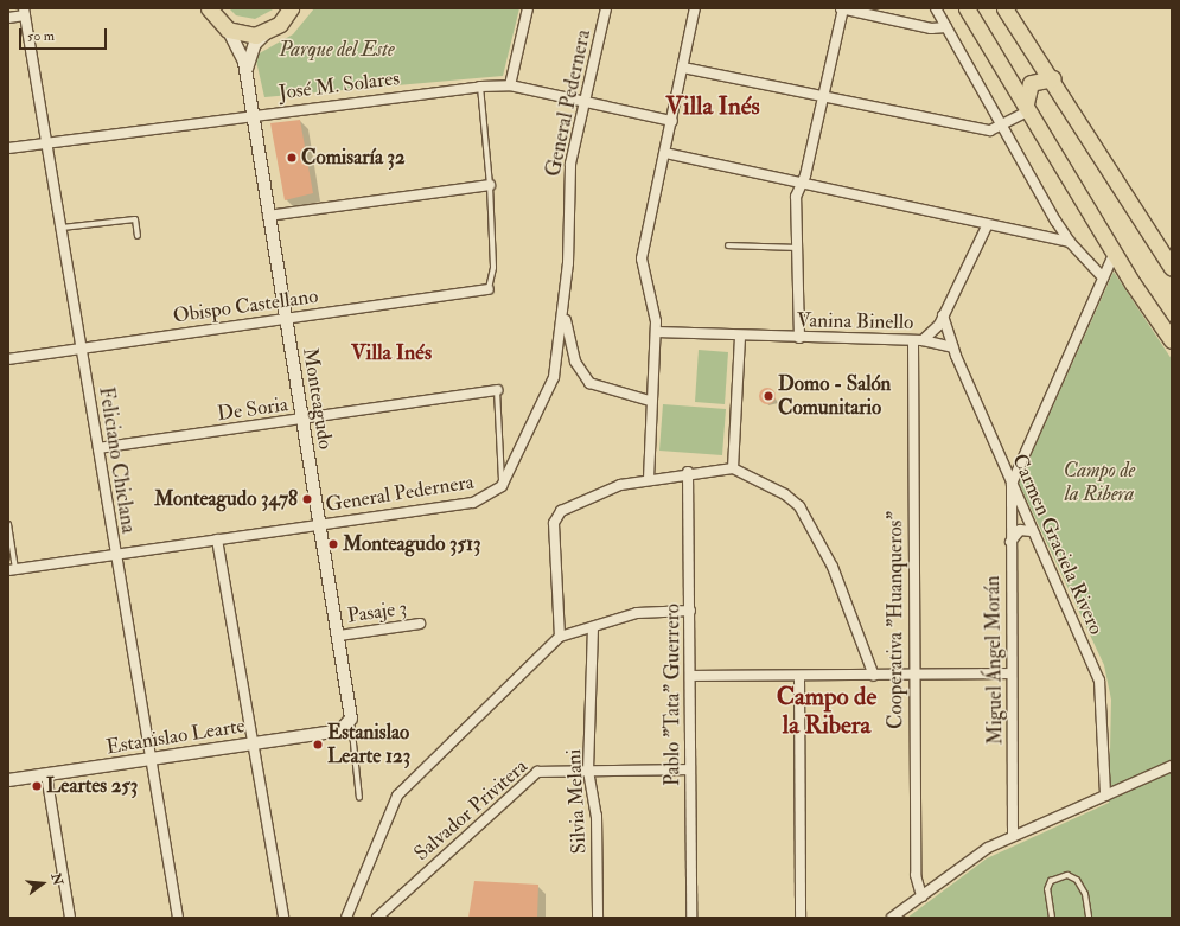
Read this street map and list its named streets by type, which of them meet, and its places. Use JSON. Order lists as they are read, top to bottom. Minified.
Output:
{"streets":{"street":["José M. Solares","General Pedernera","Obispo Castellano","Vanina Binello","Monteagudo","De Soria","Feliciano Chiclana","Carmen Graciela Rivero","Pasaje 3","Cooperativa \"Huanqueros\"","Miguel Ángel Morán","Pablo \"Tata\" Guerrero","Estanislao Learte","Silvia Melani","Salvador Privitera"]},"crossings":[["José M. Solares","General Pedernera"],["José M. Solares","Monteagudo"],["José M. Solares","Feliciano Chiclana"],["General Pedernera","Monteagudo"],["General Pedernera","Feliciano Chiclana"],["Obispo Castellano","Monteagudo"],["Obispo Castellano","Feliciano Chiclana"],["Vanina Binello","Carmen Graciela Rivero"],["Vanina Binello","Cooperativa \"Huanqueros\""],["Monteagudo","De Soria"],["Monteagudo","Pasaje 3"],["Monteagudo","Estanislao Learte"],["De Soria","Feliciano Chiclana"],["Feliciano Chiclana","Estanislao Learte"],["Carmen Graciela Rivero","Miguel Ángel Morán"],["Pablo \"Tata\" Guerrero","Salvador Privitera"],["Silvia Melani","Salvador Privitera"]],"districts":["Villa Inés","Villa Inés","Campo de la Ribera"],"parks":["Parque del Este","Campo de la Ribera"],"places":["Comisaría 32","Domo - Salón Comunitario","Monteagudo 3478","Monteagudo 3513","Estanislao Learte 123","Leartes 253"],"scale_bar":"50 m","north":"right"}
